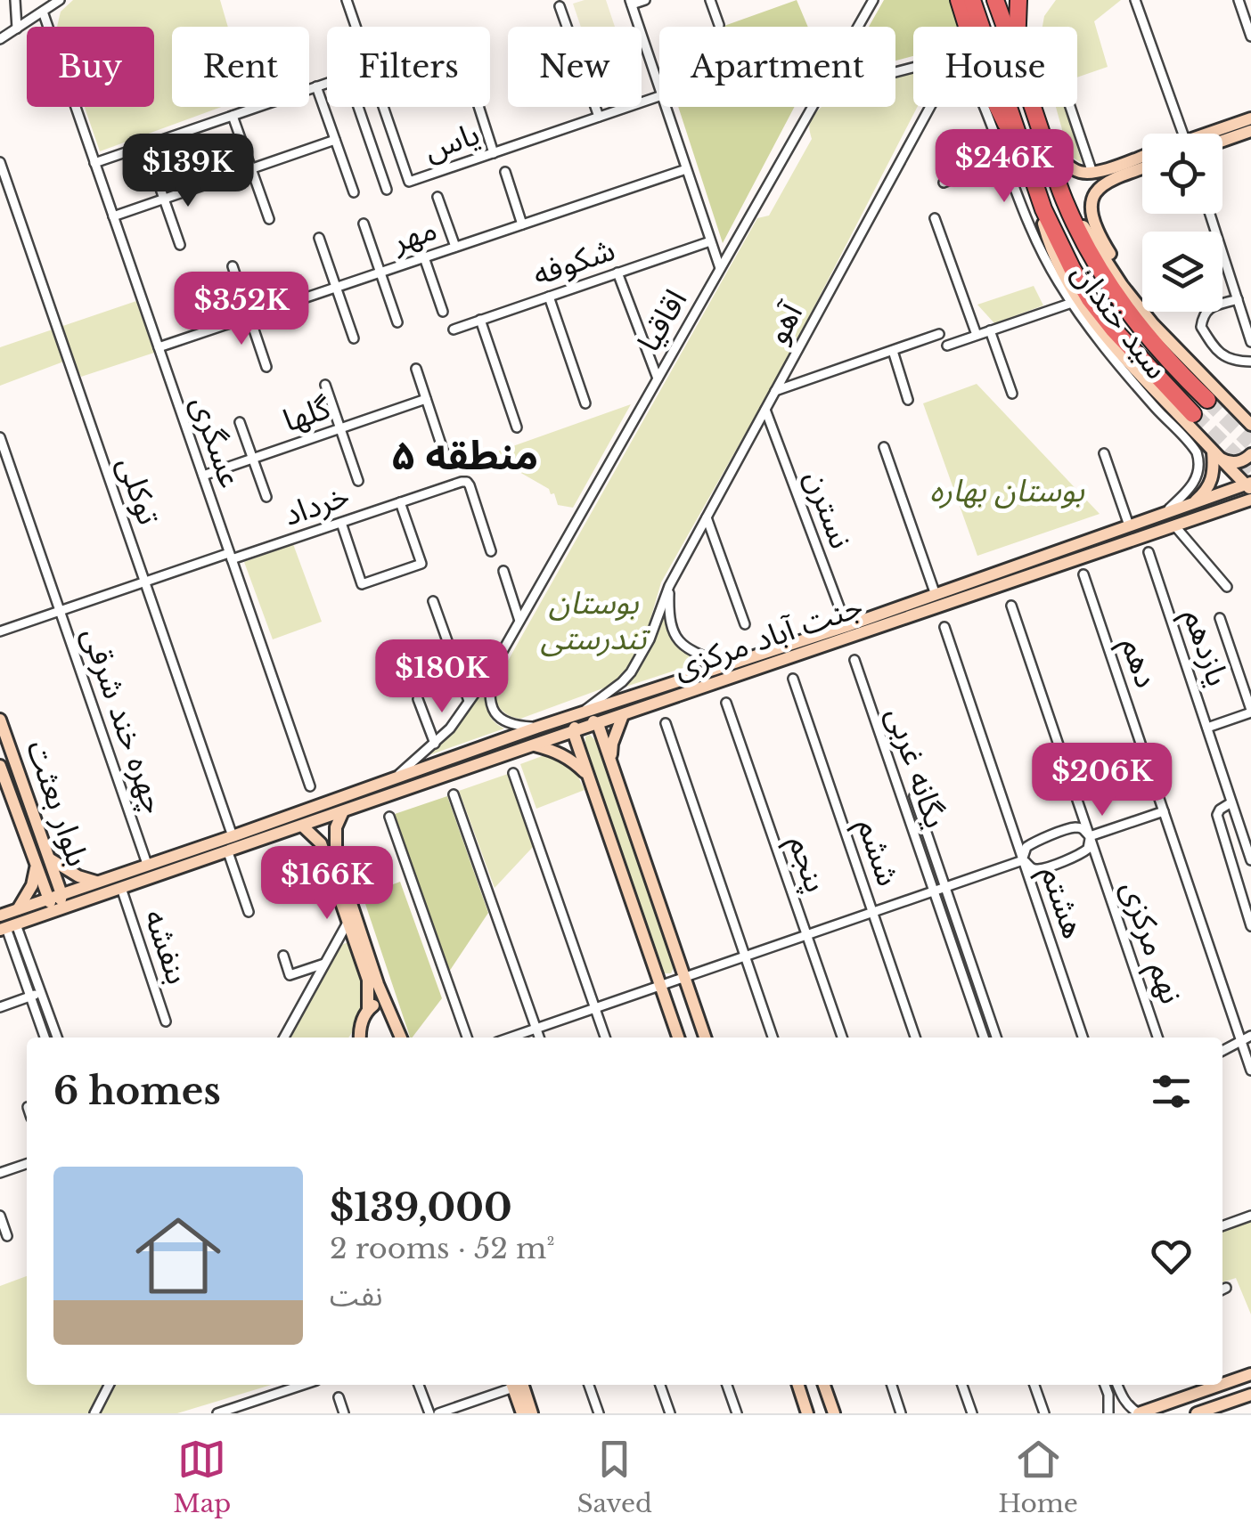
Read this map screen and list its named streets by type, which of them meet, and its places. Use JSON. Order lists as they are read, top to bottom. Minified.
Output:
{"streets":{"main road":["جنت آباد مرکزی","بلوار بعثت"],"street":["یاس","مهر","شکوفه","اقاقیا","سید خندان","آهو","گلها","عسگری","توکلی","خرداد","نسترن","یازدهم","دهم","چهره خند شرقی","یگانه غربی","ششم","پنجم","هشتم","نهم مرکزی","بنفشه"]},"crossings":[["مهر","عسگری"],["اقاقیا","جنت آباد مرکزی"],["سید خندان","جنت آباد مرکزی"],["آهو","نسترن"],["آهو","جنت آباد مرکزی"],["گلها","عسگری"],["عسگری","خرداد"],["توکلی","خرداد"],["توکلی","جنت آباد مرکزی"],["خرداد","چهره خند شرقی"],["نسترن","جنت آباد مرکزی"],["جنت آباد مرکزی","چهره خند شرقی"],["جنت آباد مرکزی","بلوار بعثت"],["جنت آباد مرکزی","بنفشه"]],"districts":["منطقه ۵"],"parks":["بوستان بهاره","بوستان تندرستی"],"page":{"chip":["Buy","Rent","Filters","New","Apartment","House"],"price":["$246K","$139K","$352K","$180K","$206K","$166K"],"heading":"6 homes","list":[{"name":"$139,000","note":"2 rooms · 52 m² · نفت"}],"tabs":["Map","Saved","Home"]}}
